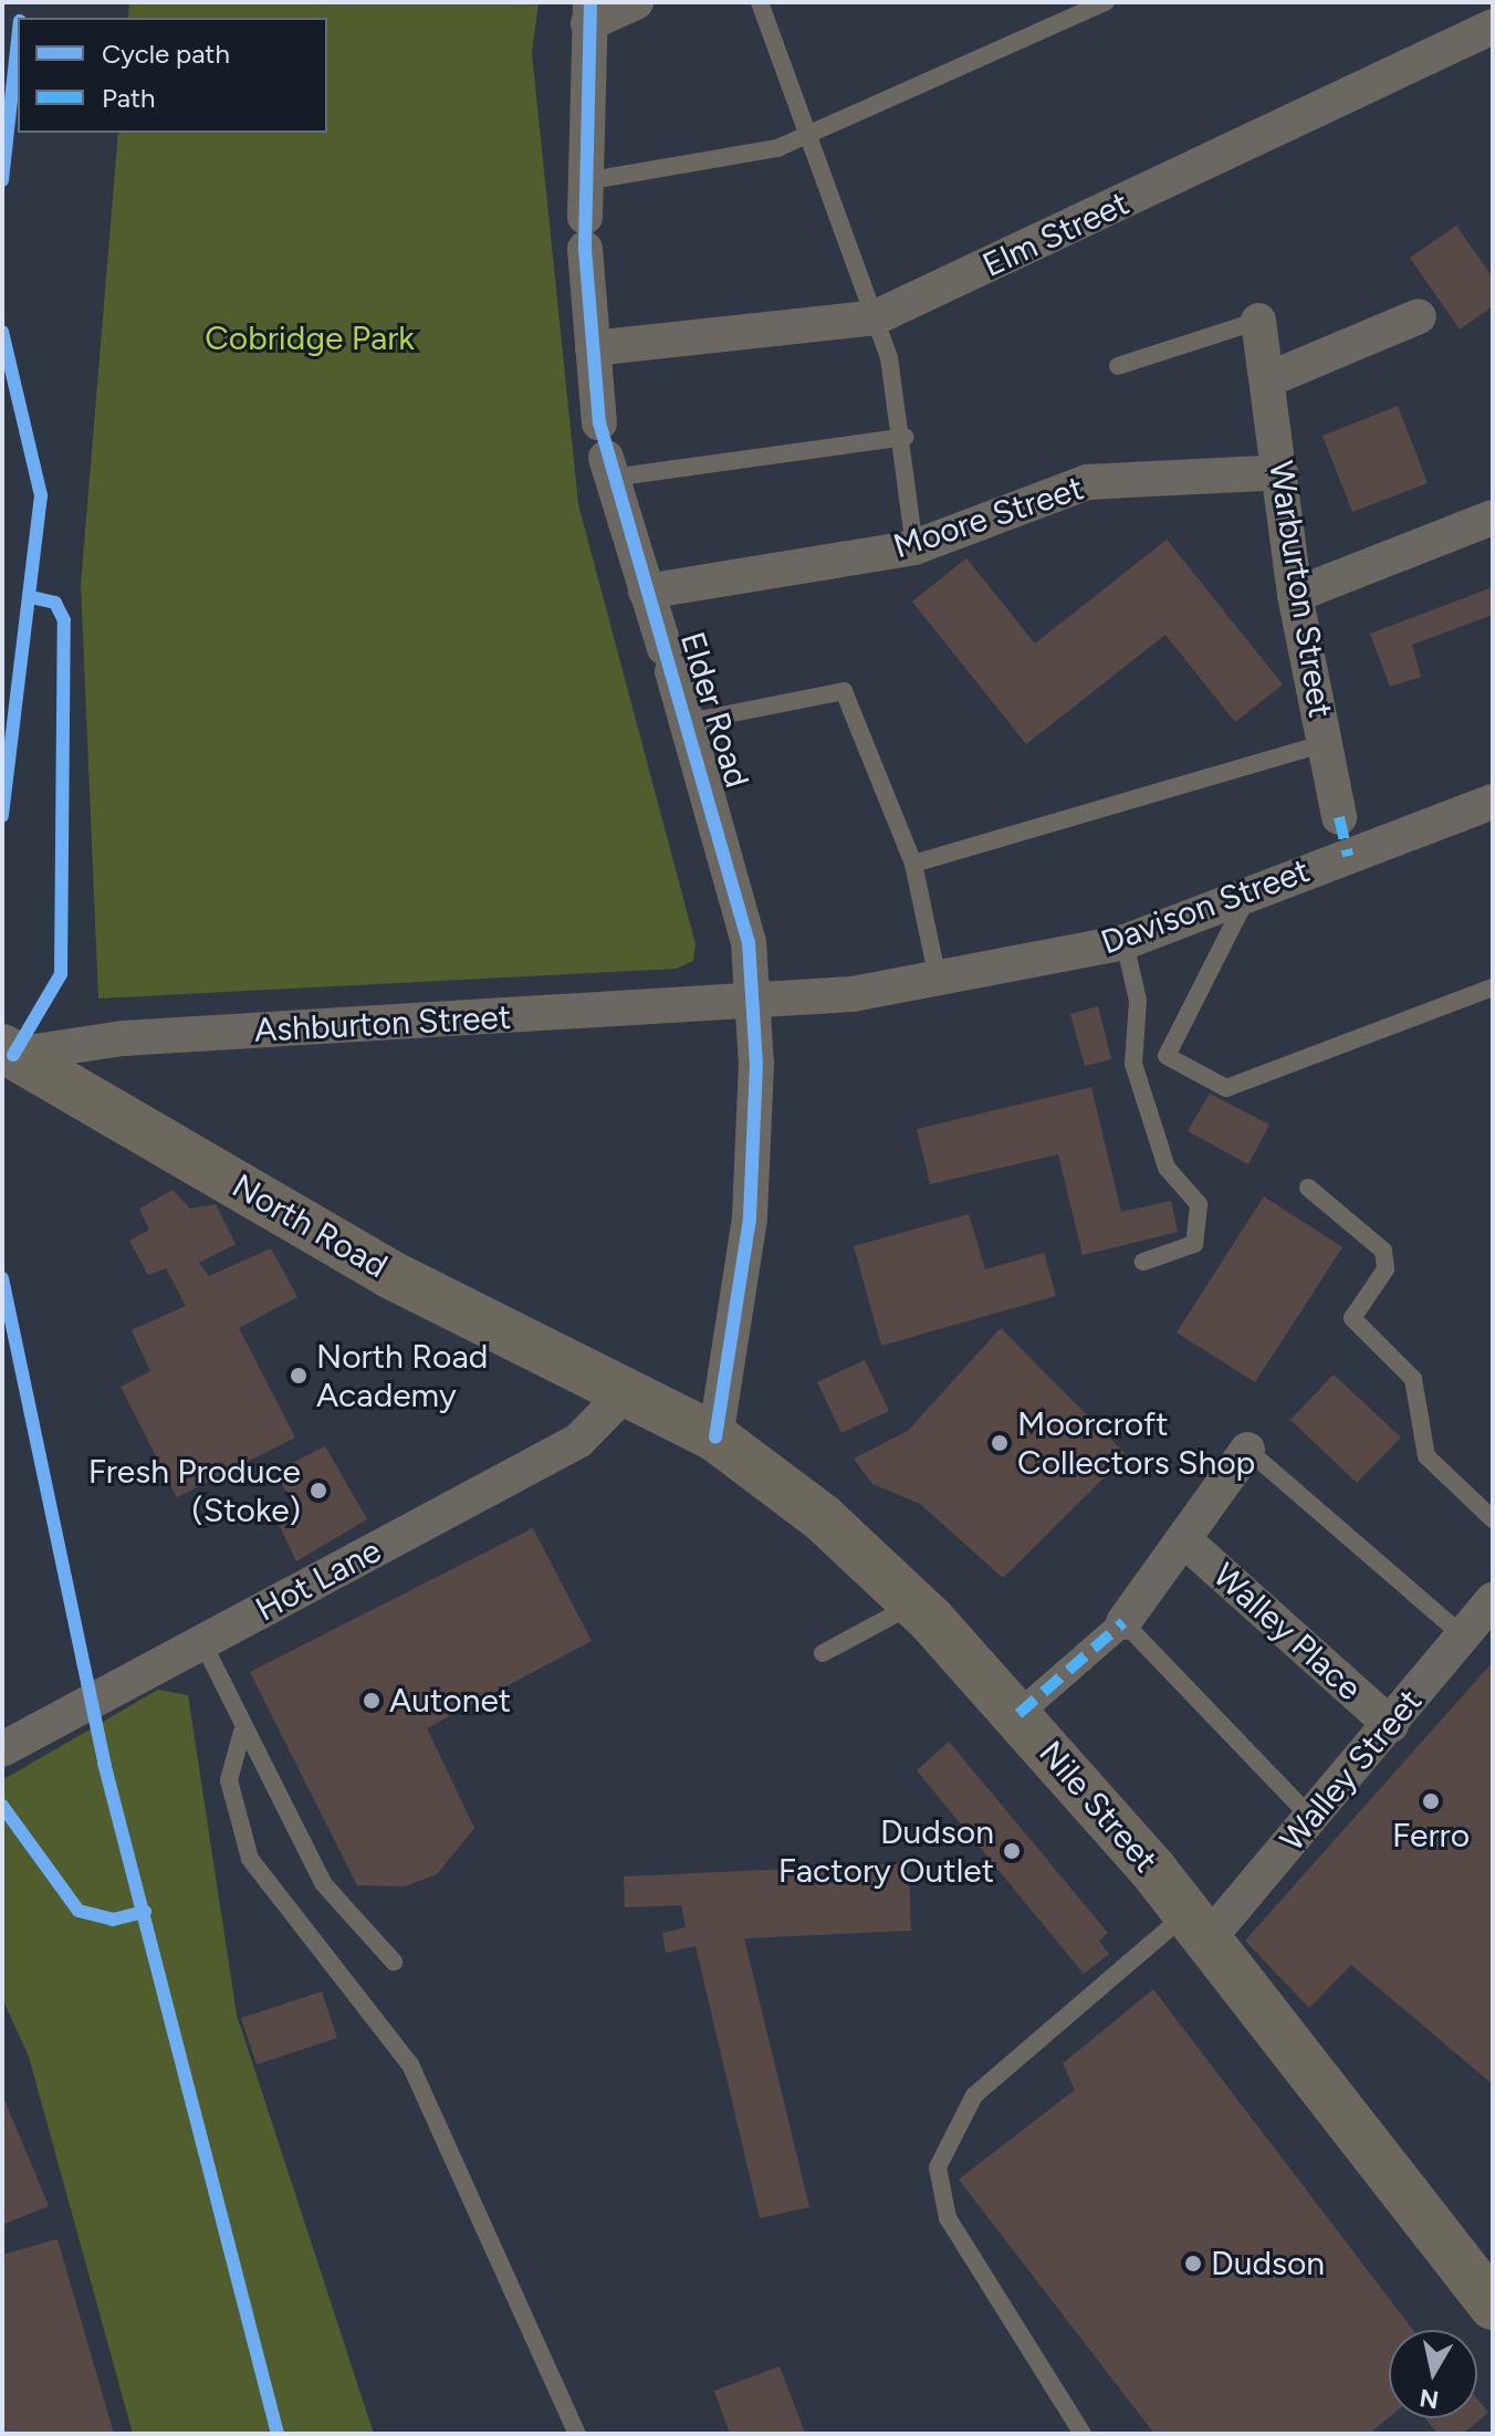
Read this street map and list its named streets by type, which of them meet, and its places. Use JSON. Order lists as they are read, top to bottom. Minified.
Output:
{"streets":{"main road":["North Road","Nile Street"],"street":["Elm Street","Moore Street","Warburton Street","Elder Road","Davison Street","Ashburton Street","Hot Lane","Walley Place","Walley Street"]},"crossings":[["Elm Street","Elder Road"],["Moore Street","Warburton Street"],["Moore Street","Elder Road"],["Warburton Street","Davison Street"],["Elder Road","Davison Street"],["Elder Road","Ashburton Street"],["Elder Road","Nile Street"],["Davison Street","Ashburton Street"],["Ashburton Street","North Road"],["North Road","Hot Lane"],["North Road","Nile Street"],["Hot Lane","Nile Street"],["Walley Place","Walley Street"],["Walley Street","Nile Street"]],"parks":["Cobridge Park"],"places":["North Road Academy","Moorcroft Collectors Shop","Fresh Produce (Stoke)","Autonet","Ferro","Dudson Factory Outlet","Dudson"],"legend":["Cycle path","Path"],"north":"bottom"}
